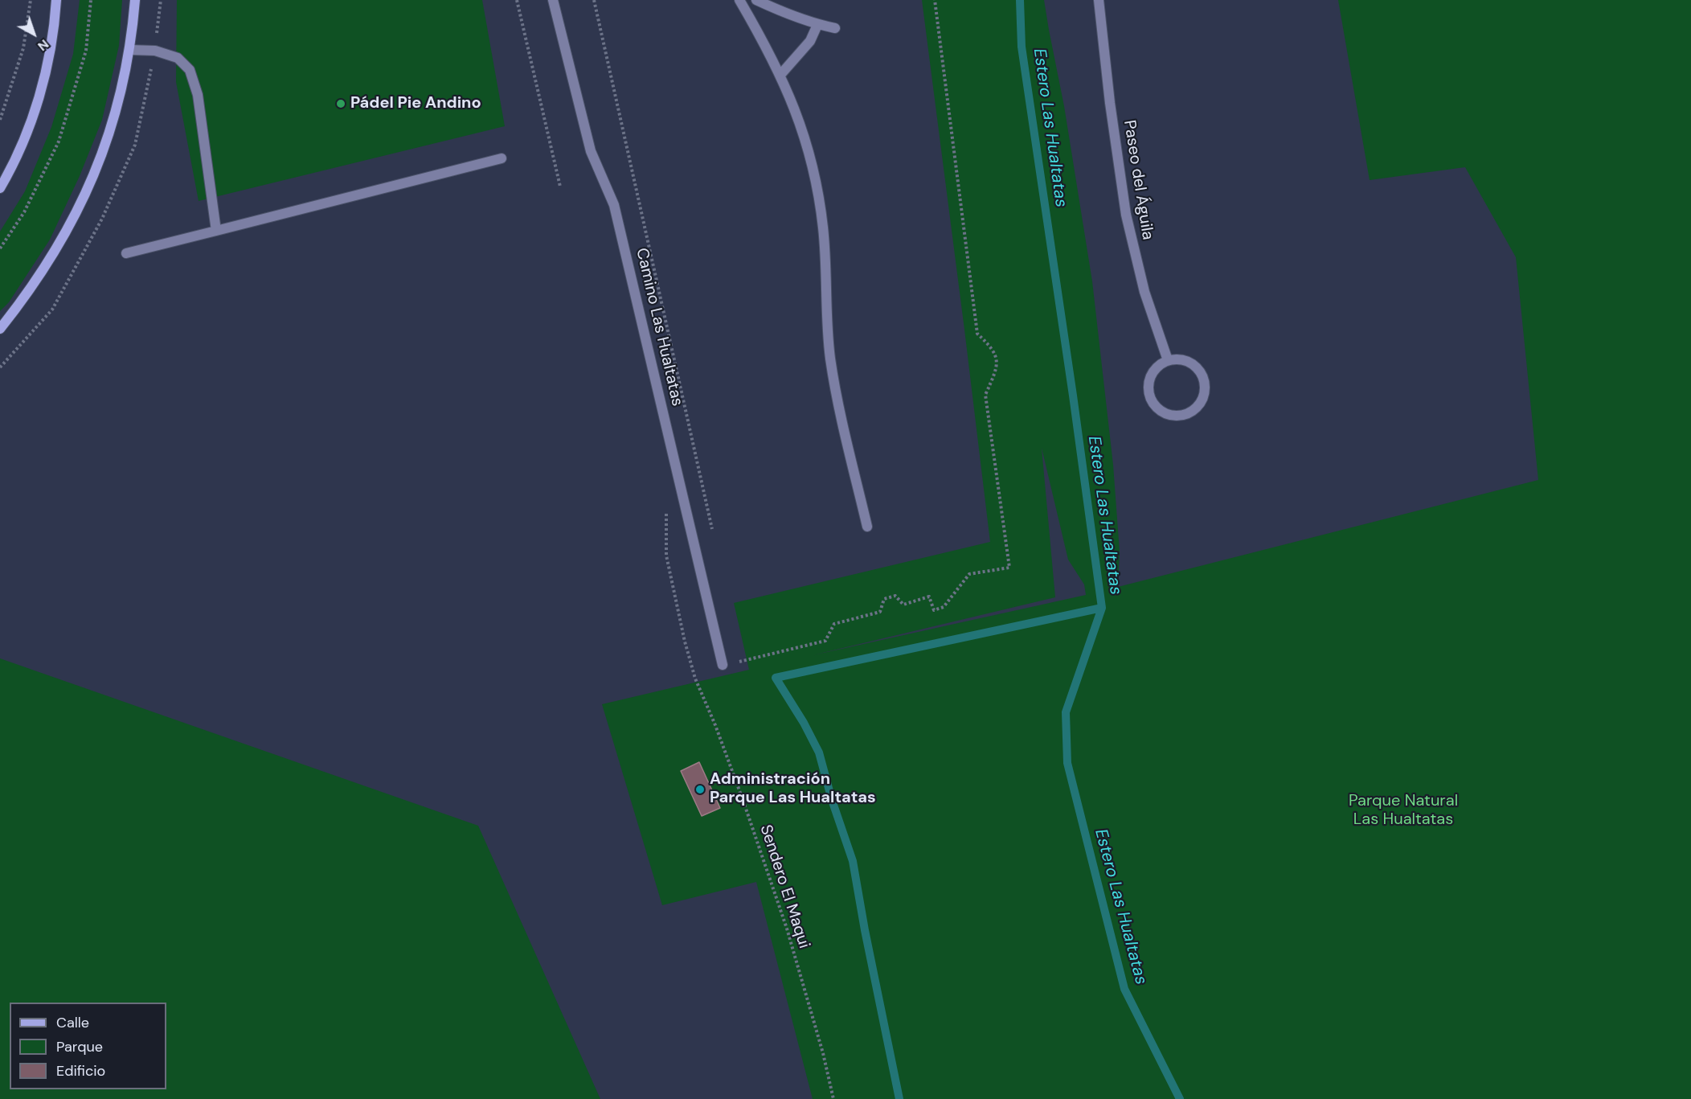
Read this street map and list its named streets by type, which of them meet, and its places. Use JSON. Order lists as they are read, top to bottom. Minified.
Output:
{"streets":{"street":["Paseo del Águila","Camino Las Hualtatas"],"path":["Sendero El Maqui"]},"crossings":[["Camino Las Hualtatas","Sendero El Maqui"]],"water":["Estero Las Hualtatas"],"parks":["Parque Natural Las Hualtatas"],"places":["Pádel Pie Andino","Administración Parque Las Hualtatas"],"legend":["Calle","Parque","Edificio"],"north":"bottom right"}
